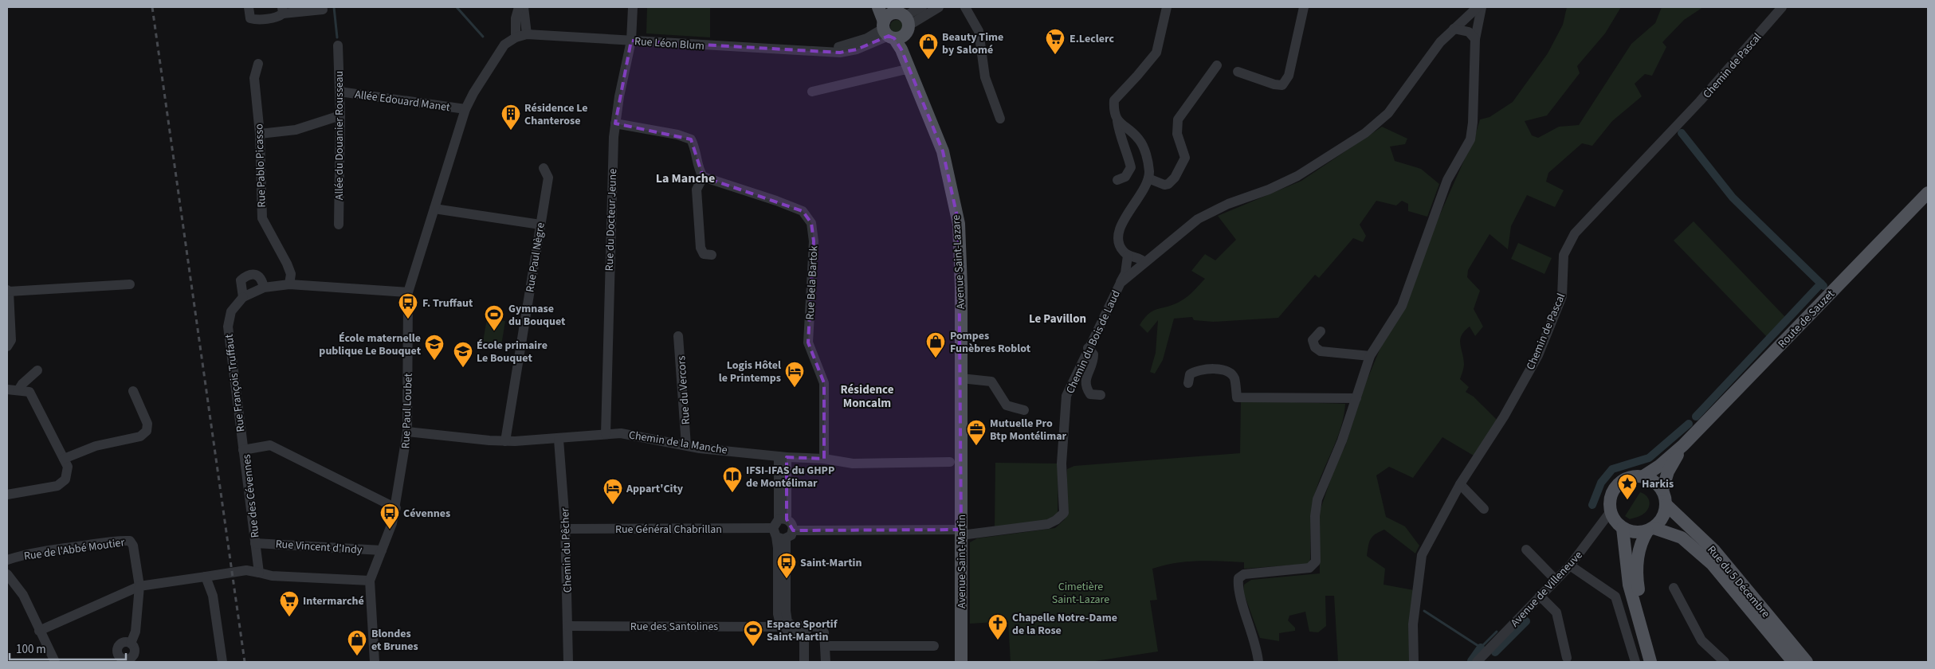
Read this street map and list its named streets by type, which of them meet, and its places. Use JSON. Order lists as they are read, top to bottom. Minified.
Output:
{"streets":{"main road":["Avenue Saint-Lazare","Route de Sauzet","Avenue Saint-Martin","Rue du 5 Décembre"],"street":["Rue Léon Blum","Chemin de Pascal","Allée Edouard Manet","Allée du Douanier Rousseau","Rue Pablo Picasso","Rue du Docteur Jeune","Rue Paul Nègre","Rue Bela Bartok","Chemin du Bois de Laud","Rue François Truffaut","Rue du Vercors","Rue Paul Loubet","Chemin de la Manche","Rue des Cévennes","Rue Général Chabrillan","Rue Vincent d'Indy","Rue de l'Abbé Moutier","Chemin du Pêcher","Avenue de Villeneuve","Rue des Santolines"]},"crossings":[["Rue Léon Blum","Rue du Docteur Jeune"],["Rue Léon Blum","Avenue Saint-Lazare"],["Rue Léon Blum","Rue Paul Loubet"],["Allée Edouard Manet","Allée du Douanier Rousseau"],["Allée Edouard Manet","Rue Paul Loubet"],["Rue Pablo Picasso","Rue François Truffaut"],["Rue du Docteur Jeune","Chemin de la Manche"],["Rue Paul Nègre","Chemin de la Manche"],["Avenue Saint-Lazare","Chemin de la Manche"],["Avenue Saint-Lazare","Avenue Saint-Martin"],["Rue Bela Bartok","Chemin de la Manche"],["Route de Sauzet","Rue du 5 Décembre"],["Route de Sauzet","Avenue de Villeneuve"],["Chemin du Bois de Laud","Avenue Saint-Martin"],["Rue François Truffaut","Rue Paul Loubet"],["Rue François Truffaut","Rue des Cévennes"],["Rue du Vercors","Chemin de la Manche"],["Rue Paul Loubet","Chemin de la Manche"],["Rue Paul Loubet","Rue des Cévennes"],["Rue Paul Loubet","Rue Vincent d'Indy"],["Chemin de la Manche","Chemin du Pêcher"],["Chemin de la Manche","Avenue Saint-Martin"],["Rue des Cévennes","Rue Vincent d'Indy"],["Rue Général Chabrillan","Chemin du Pêcher"],["Chemin du Pêcher","Rue des Santolines"],["Rue du 5 Décembre","Avenue de Villeneuve"]],"districts":["La Manche","Le Pavillon","Résidence Moncalm"],"parks":["Cimetière Saint-Lazare"],"places":{"supermarket":["E.Leclerc","Intermarché"],"shop":["Beauty Time by Salomé","Pompes Funèbres Roblot","Blondes et Brunes"],"building":["Résidence Le Chanterose"],"bus stop":["F. Truffaut","Cévennes","Saint-Martin"],"sports":["Gymnase du Bouquet","Espace Sportif Saint-Martin"],"school or university":["École maternelle publique Le Bouquet","École primaire Le Bouquet"],"hotel":["Logis Hôtel le Printemps","Appart'City"],"office":["Mutuelle Pro Btp Montélimar"],"library":["IFSI-IFAS du GHPP de Montélimar"],"place":["Harkis"],"church":["Chapelle Notre-Dame de la Rose"]},"scale_bar":"100 m"}
